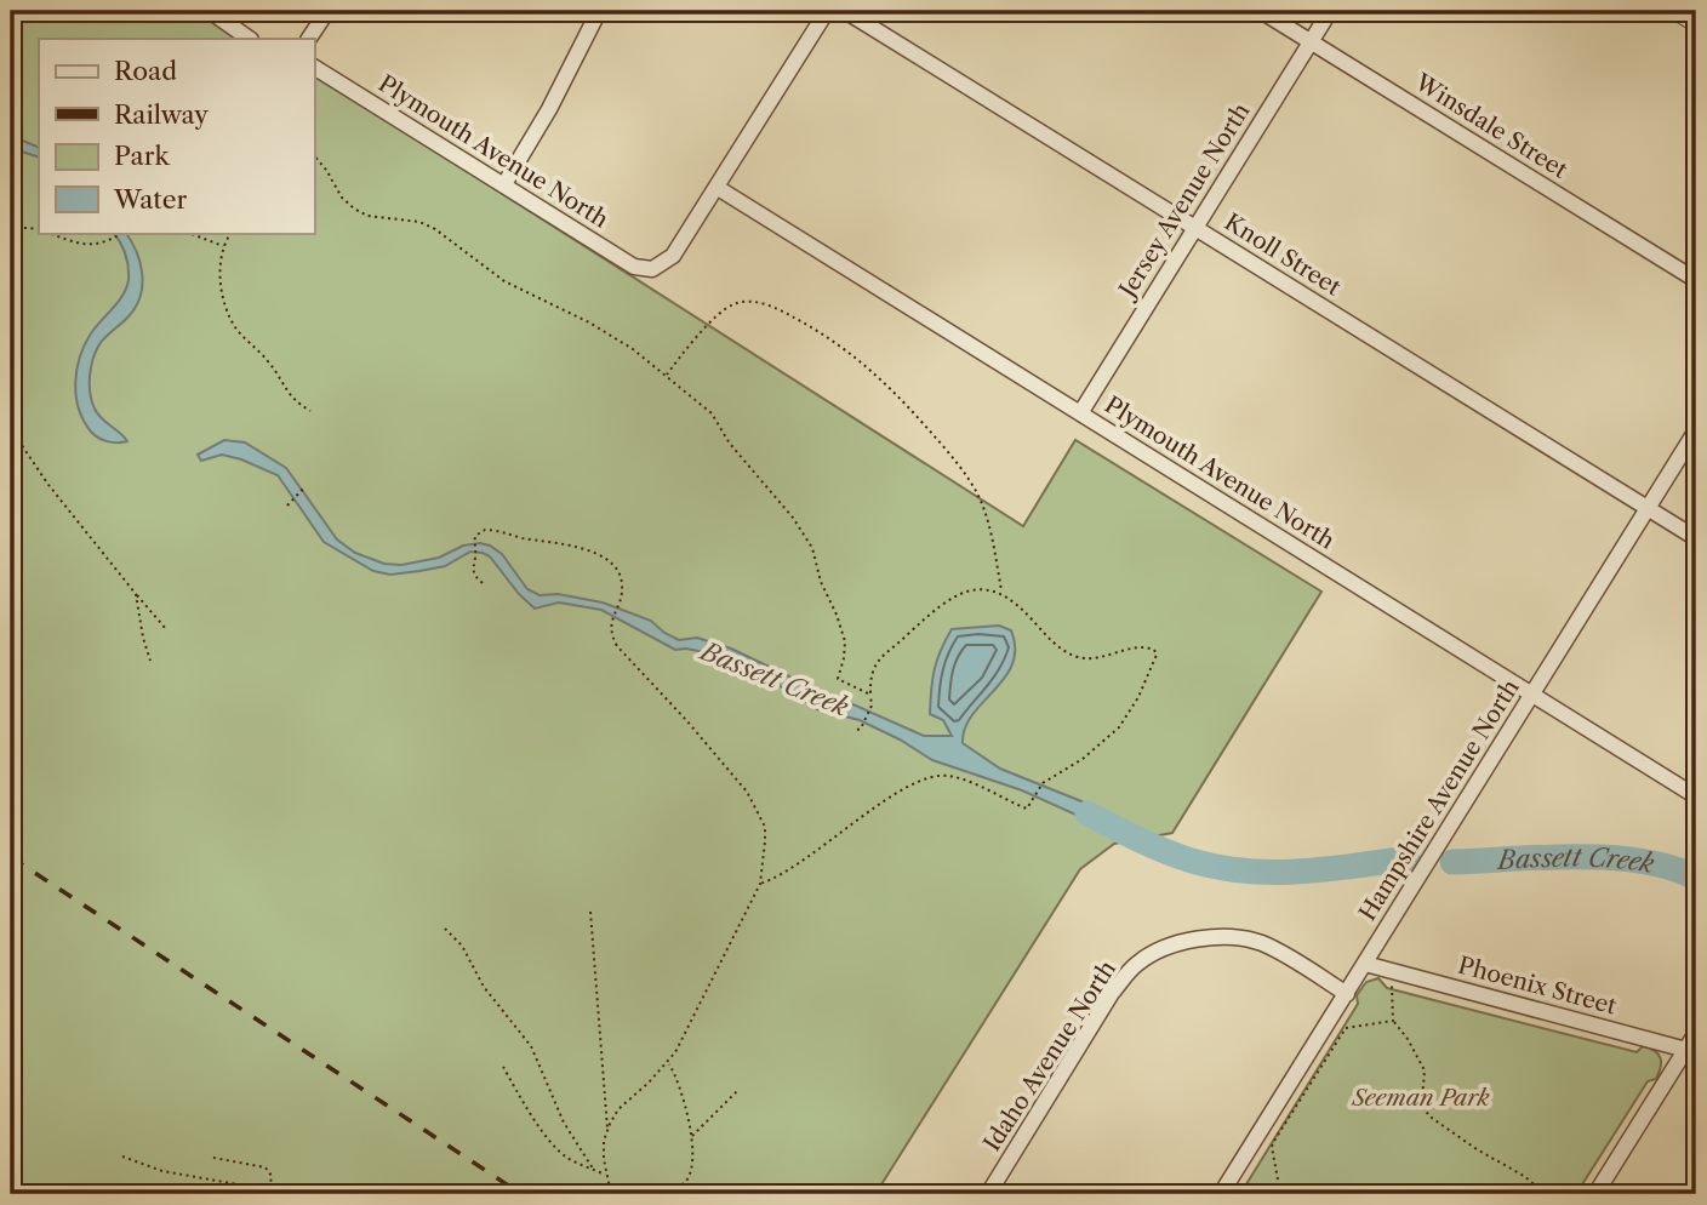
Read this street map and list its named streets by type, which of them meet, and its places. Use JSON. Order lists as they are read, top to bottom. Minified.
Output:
{"streets":{"street":["Winsdale Street","Plymouth Avenue North","Jersey Avenue North","Knoll Street","Hampshire Avenue North","Phoenix Street","Idaho Avenue North"]},"crossings":[["Winsdale Street","Jersey Avenue North"],["Plymouth Avenue North","Jersey Avenue North"],["Plymouth Avenue North","Hampshire Avenue North"],["Jersey Avenue North","Knoll Street"],["Knoll Street","Hampshire Avenue North"],["Hampshire Avenue North","Phoenix Street"],["Hampshire Avenue North","Idaho Avenue North"]],"water":["Bassett Creek"],"parks":["Seeman Park"],"legend":["Road","Railway","Park","Water"]}
